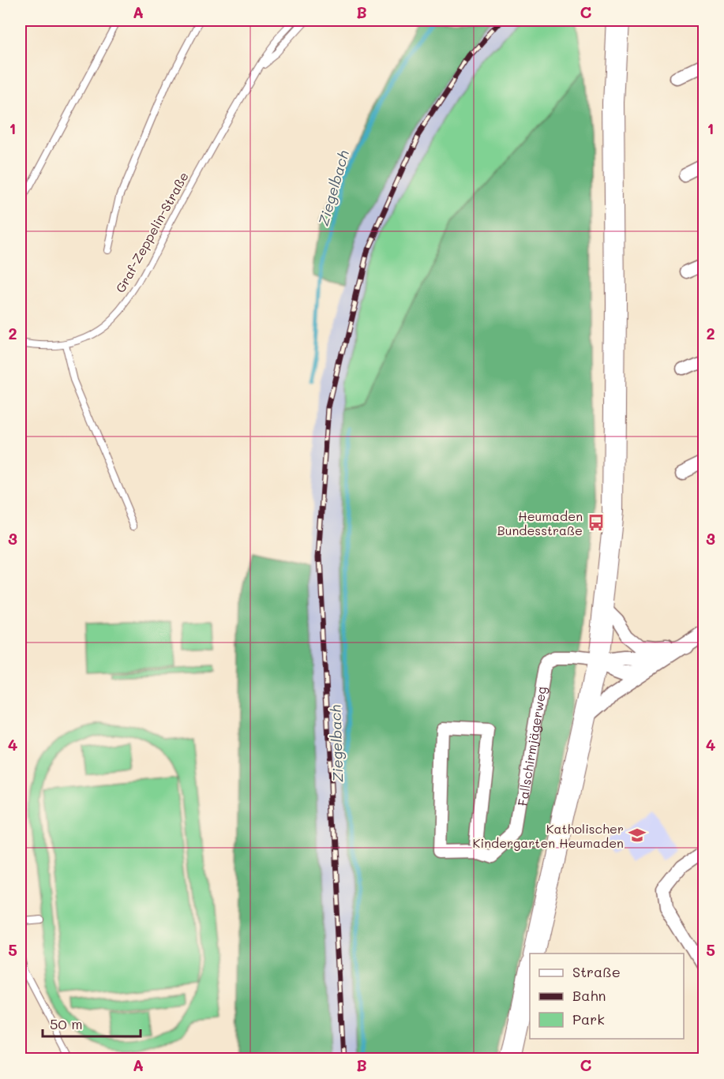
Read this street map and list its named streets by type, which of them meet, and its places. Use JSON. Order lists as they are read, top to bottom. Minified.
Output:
{"streets":{"street":["Fallschirmjägerweg"],"lane":["Graf-Zeppelin-Straße"]},"water":["Ziegelbach"],"places":{"bus stop":["Heumaden Bundesstraße"],"school or university":["Katholischer Kindergarten Heumaden"]},"legend":["Straße","Bahn","Park"],"scale_bar":"50 m","grid":{"columns":["A","B","C"],"rows":["1","2","3","4","5"]}}
